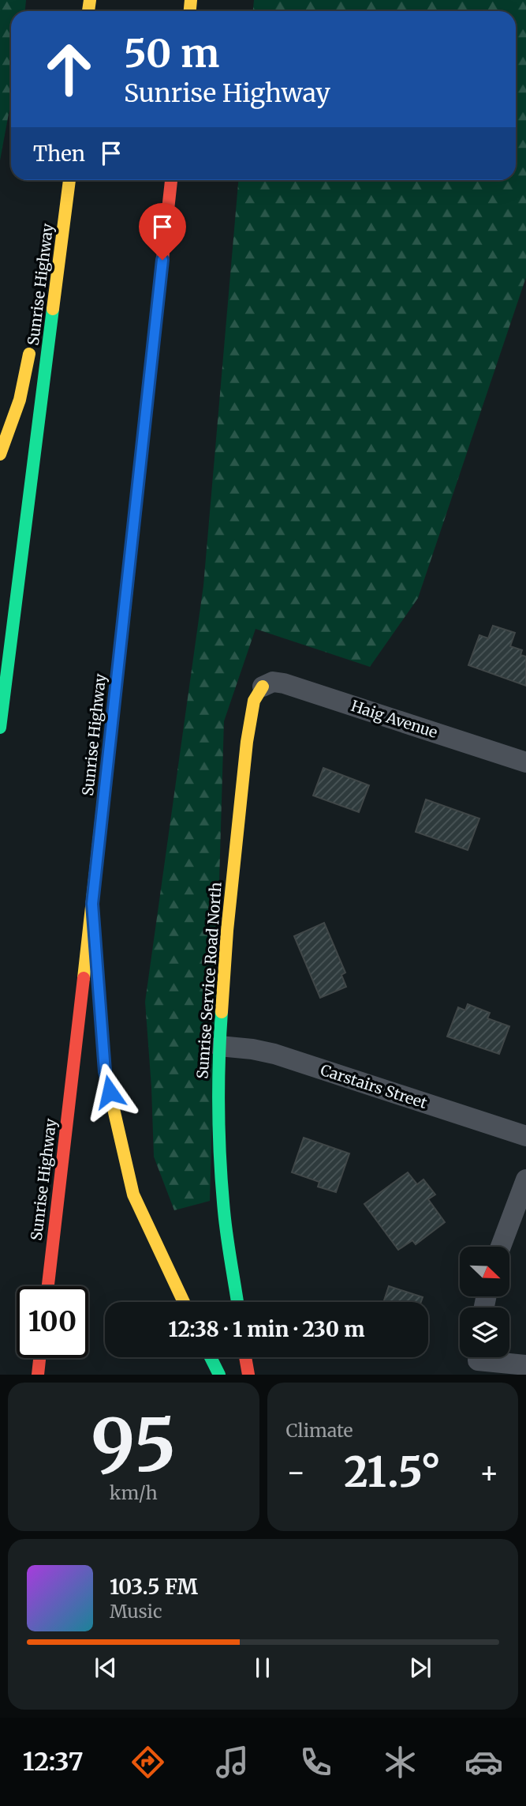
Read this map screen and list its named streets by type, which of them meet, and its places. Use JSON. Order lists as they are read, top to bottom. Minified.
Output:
{"streets":{"main road":["Sunrise Highway","Sunrise Service Road North"],"street":["Haig Avenue","Carstairs Street"]},"crossings":[["Haig Avenue","Sunrise Service Road North"],["Sunrise Service Road North","Carstairs Street"]],"north":"bottom right","page":{"turn":["50 m","Sunrise Highway"],"then":"Then","limit":"100","trip":"12:38 · 1 min · 230 m","tile":[["95","km/h"],"Climate"],"heat":["−","21.5°","+"],"song":["103.5 FM","Music"],"tabs":"12:37"}}
